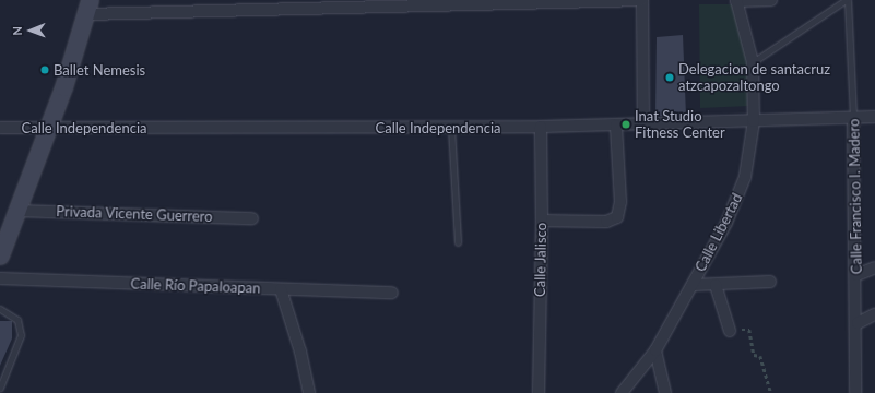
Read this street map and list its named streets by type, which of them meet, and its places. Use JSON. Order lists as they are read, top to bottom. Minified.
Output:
{"streets":{"street":["Calle Independencia","Calle Francisco I. Madero","Privada Vicente Guerrero","Calle Libertad","Calle Jalisco","Calle Río Papaloapan"]},"crossings":[["Calle Independencia","Calle Francisco I. Madero"],["Calle Independencia","Calle Libertad"],["Calle Independencia","Calle Jalisco"]],"places":["Ballet Nemesis","Delegacion de santacruz atzcapozaltongo","Inat Studio Fitness Center"],"north":"left"}
